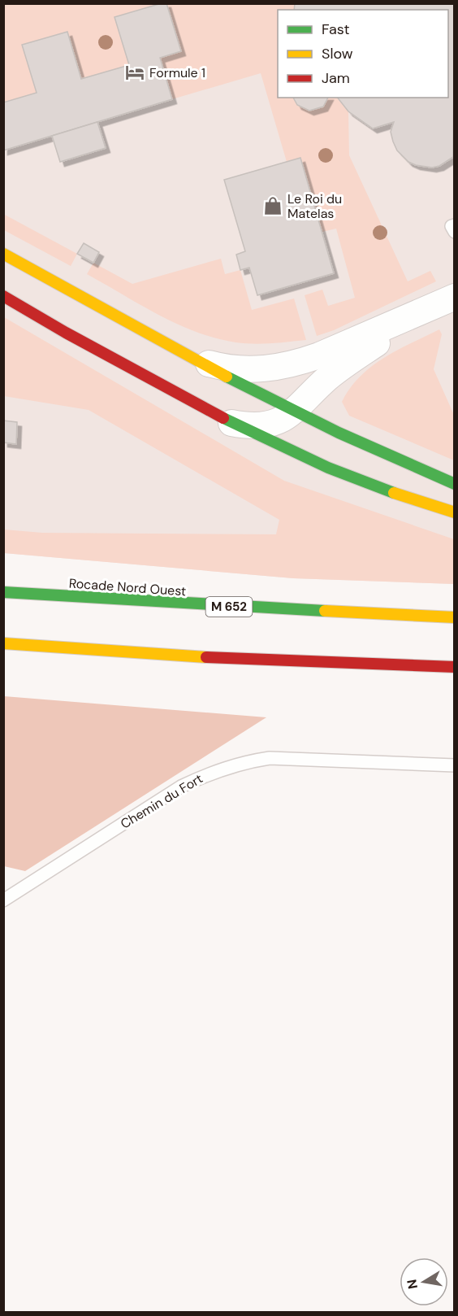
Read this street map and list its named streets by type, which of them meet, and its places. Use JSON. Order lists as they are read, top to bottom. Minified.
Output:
{"streets":{"main road":["Rocade Nord Ouest","M 652"],"lane":["Chemin du Fort"]},"places":{"hotel":["Formule 1"],"shop":["Le Roi du Matelas"]},"legend":["Fast","Slow","Jam"],"north":"left"}
